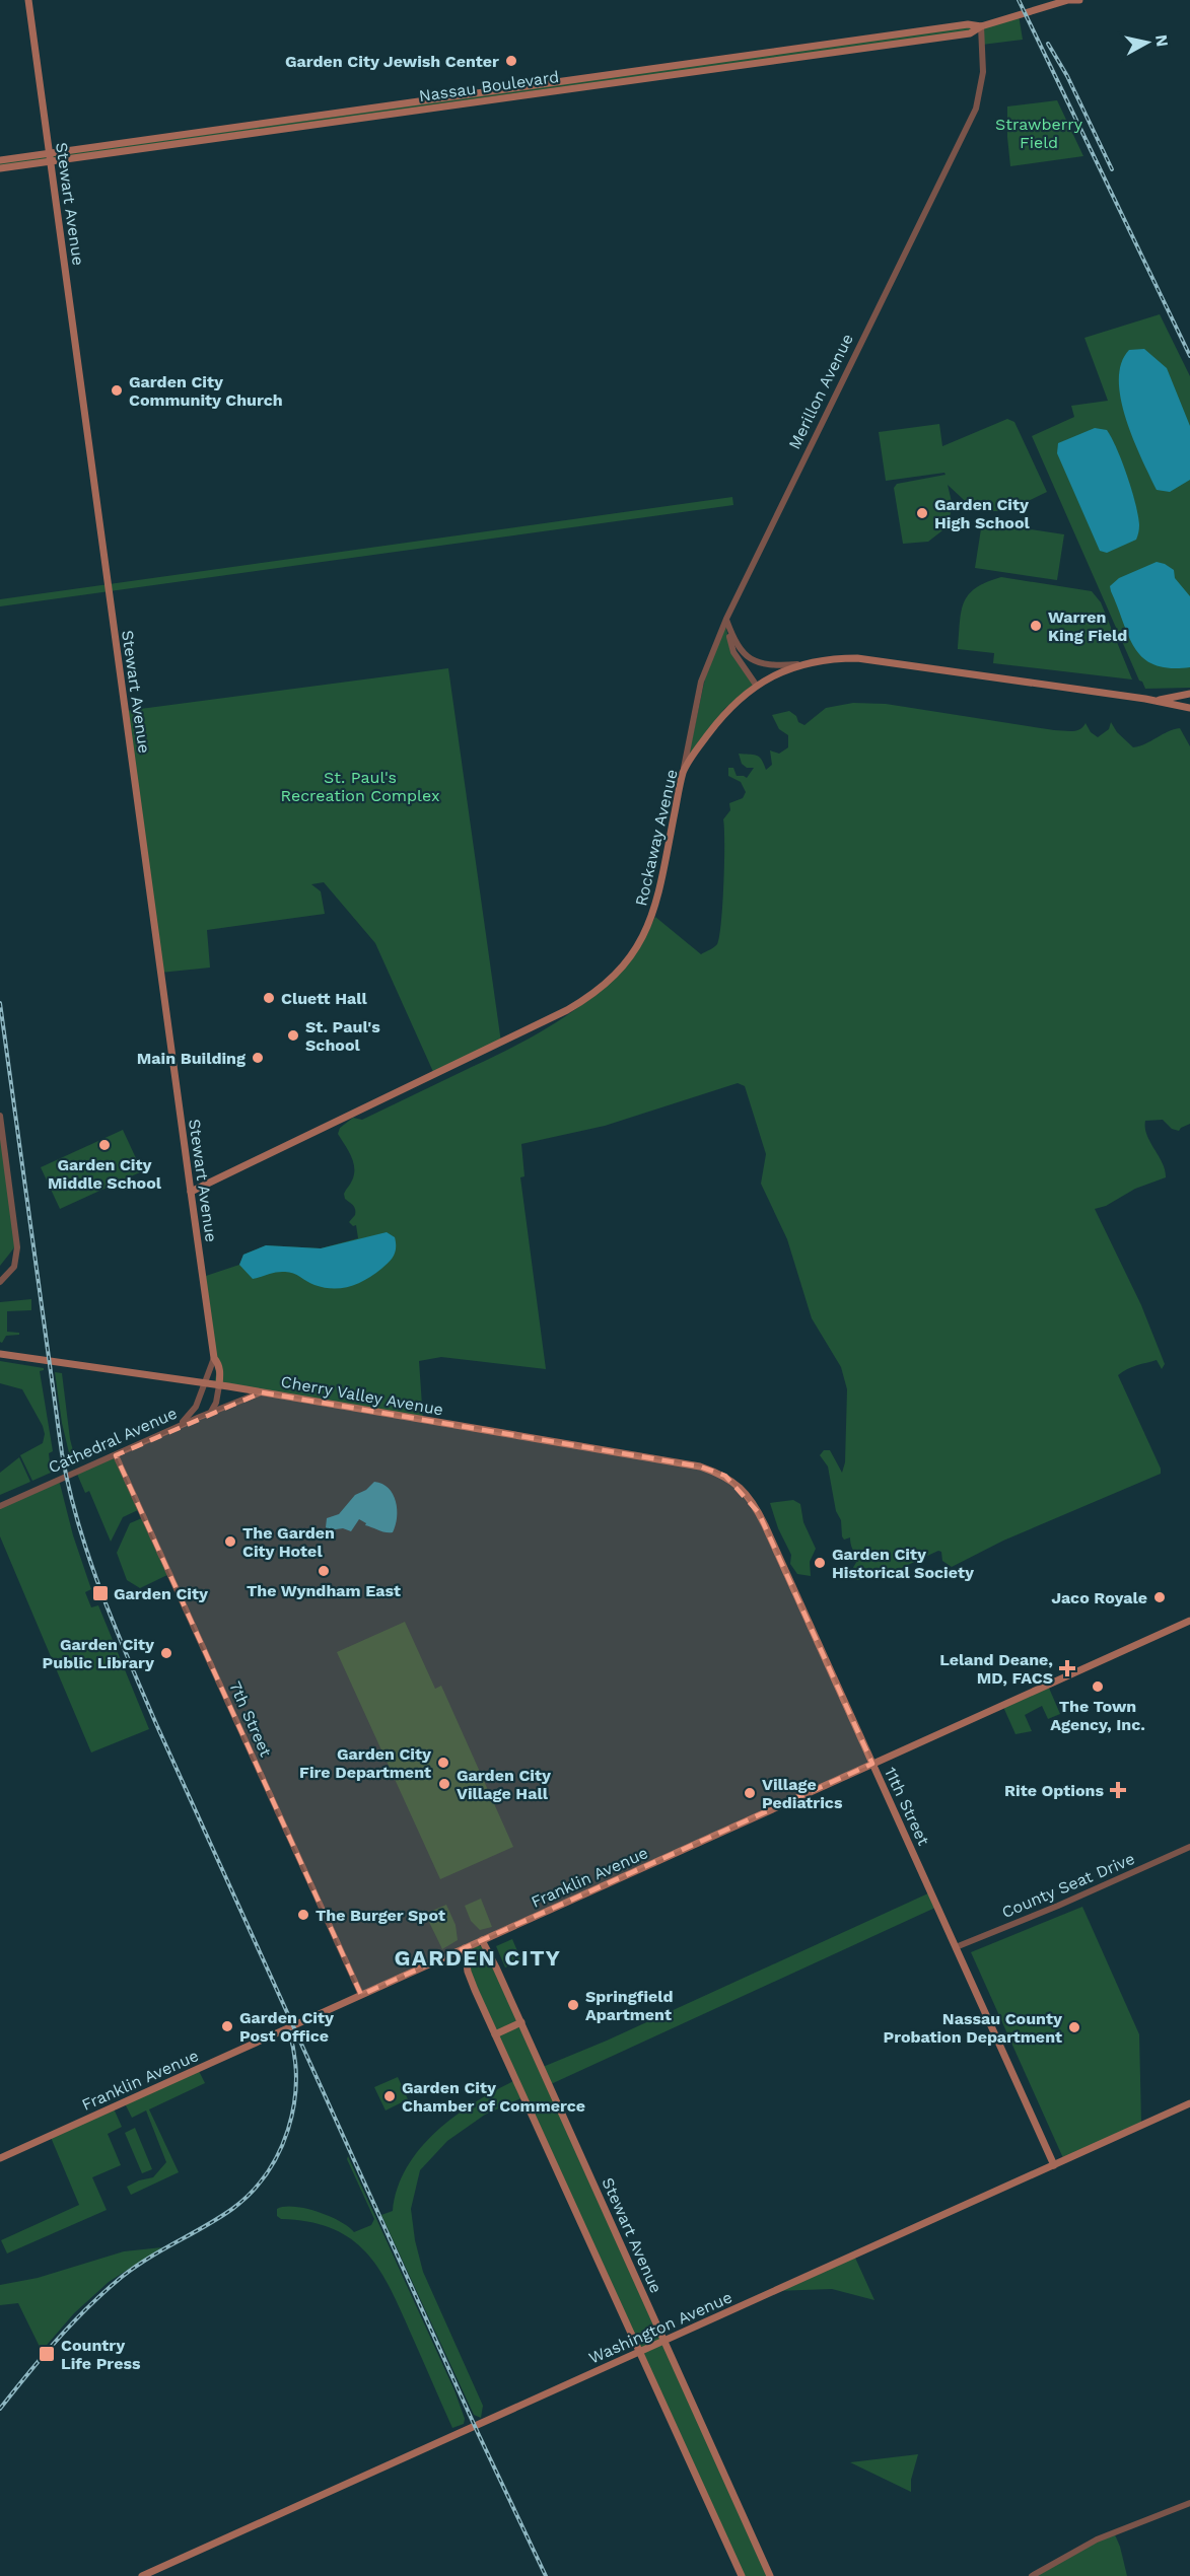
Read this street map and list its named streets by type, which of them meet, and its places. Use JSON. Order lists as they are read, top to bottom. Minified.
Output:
{"streets":{"main road":["Nassau Boulevard","Stewart Avenue","Rockaway Avenue","Cherry Valley Avenue","11th Street","Franklin Avenue","Washington Avenue"],"street":["Merillon Avenue","Cathedral Avenue","7th Street","County Seat Drive"]},"crossings":[["Nassau Boulevard","Stewart Avenue"],["Nassau Boulevard","Merillon Avenue"],["Stewart Avenue","Rockaway Avenue"],["Stewart Avenue","Cherry Valley Avenue"],["Stewart Avenue","Franklin Avenue"],["Stewart Avenue","Washington Avenue"],["Merillon Avenue","Rockaway Avenue"],["Cherry Valley Avenue","Cathedral Avenue"],["Cherry Valley Avenue","11th Street"],["Cathedral Avenue","7th Street"],["7th Street","Franklin Avenue"],["11th Street","Franklin Avenue"],["11th Street","County Seat Drive"],["11th Street","Washington Avenue"]],"districts":["GARDEN CITY"],"parks":["Strawberry Field","St. Paul's Recreation Complex"],"places":{"other":["Garden City Jewish Center","Garden City Community Church","Garden City High School","Warren King Field","Cluett Hall","St. Paul's School","Main Building","Garden City Middle School","The Garden City Hotel","Garden City Historical Society","The Wyndham East","Jaco Royale","Garden City Public Library","The Town Agency, Inc.","Garden City Fire Department","Garden City Village Hall","Village Pediatrics","The Burger Spot","Springfield Apartment","Garden City Post Office","Nassau County Probation Department","Garden City Chamber of Commerce"],"transit":["Garden City","Country Life Press"],"health":["Leland Deane, MD, FACS","Rite Options"]},"north":"right"}
